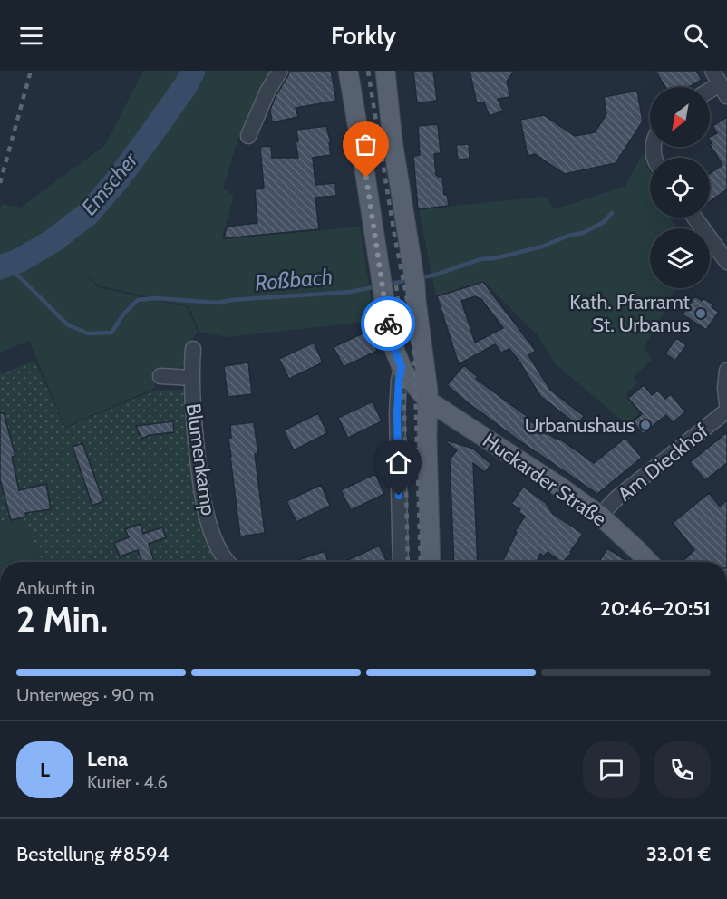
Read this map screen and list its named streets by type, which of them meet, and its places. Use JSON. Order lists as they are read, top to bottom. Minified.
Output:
{"streets":{"main road":["Huckarder Straße"],"street":["Blumenkamp","Am Dieckhof"]},"crossings":[["Am Dieckhof","Huckarder Straße"]],"water":["Emscher","Roßbach"],"places":["Kath. Pfarramt St. Urbanus","Urbanushaus"],"north":"bottom left","page":{"header":"Forkly","heading":["2 Min.","Ankunft in","20:46–20:51"],"panel":["Lena","Kurier · 4.6","Bestellung #8594","33.01 €"],"bar":"Unterwegs · 90 m","round":"L"}}
